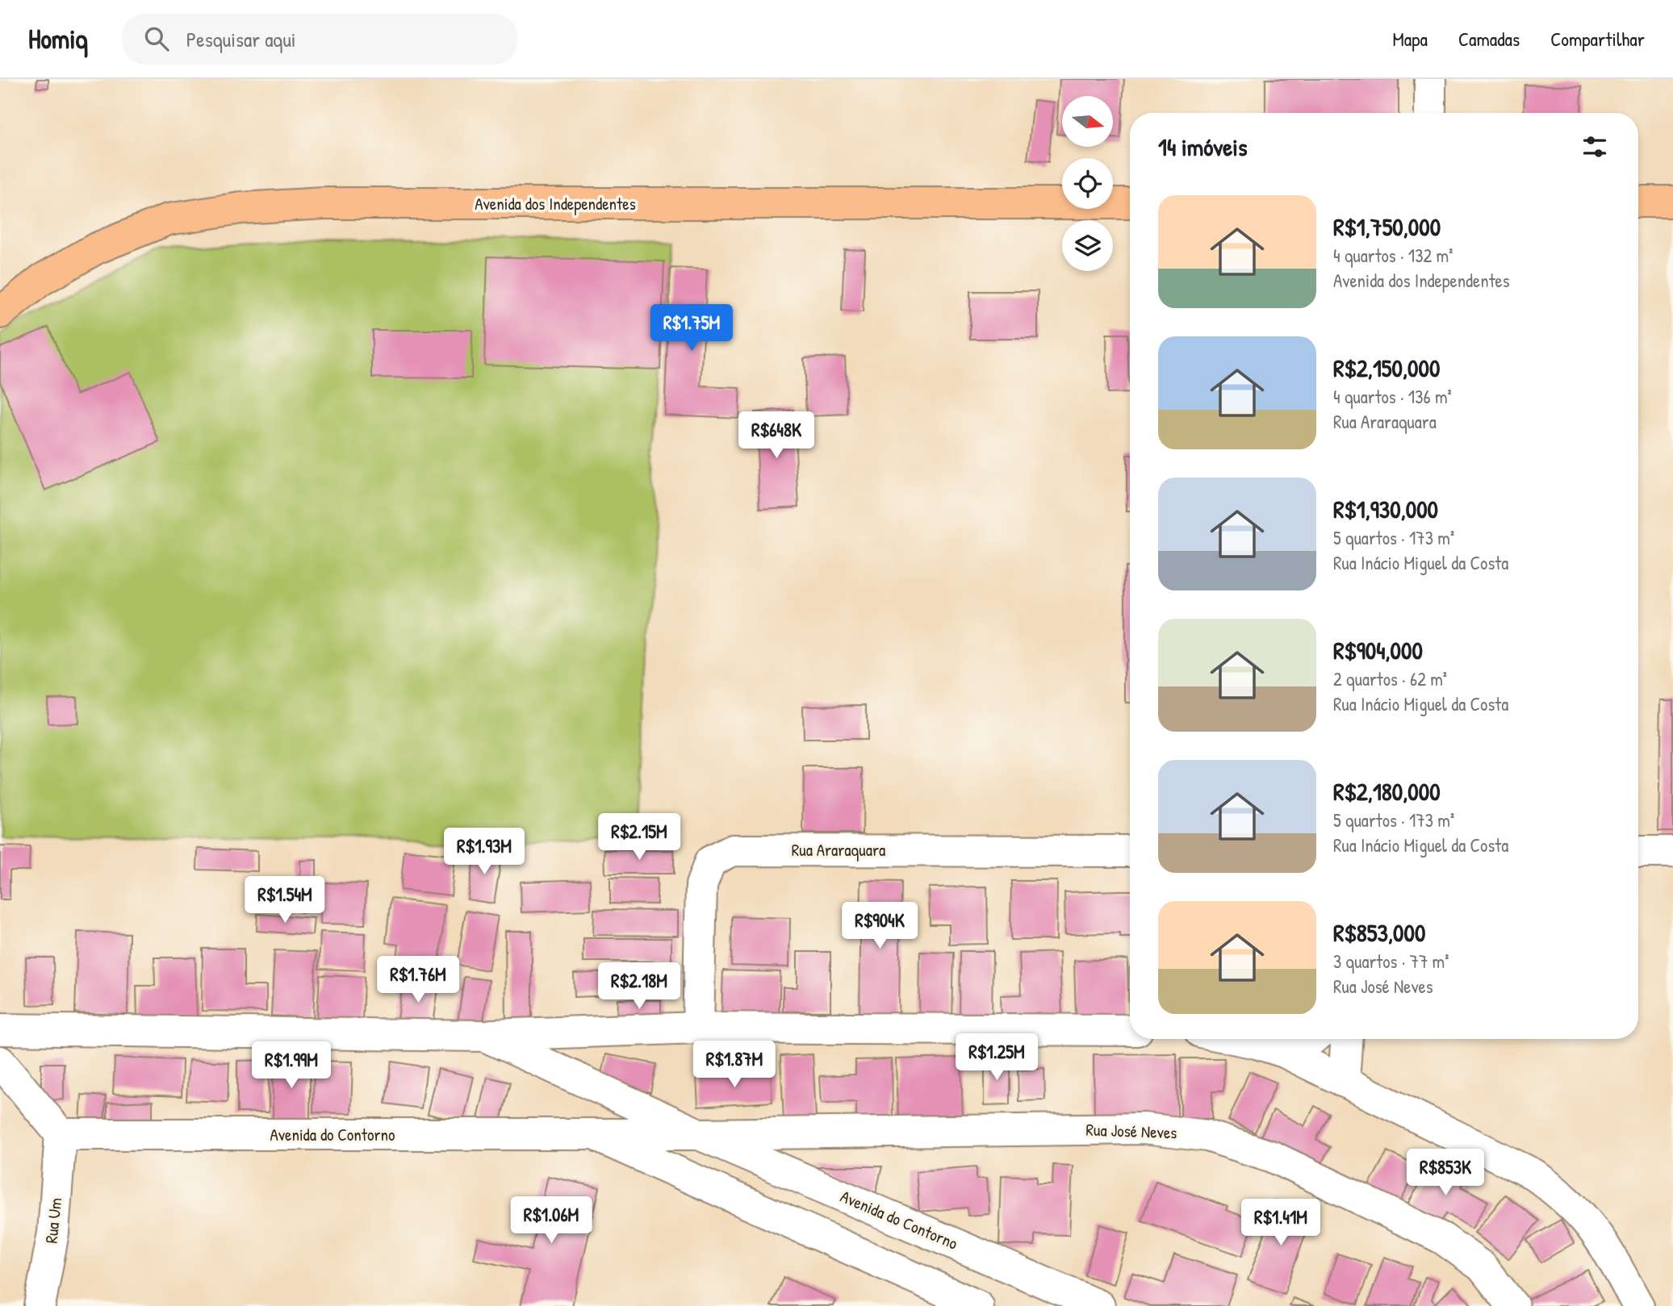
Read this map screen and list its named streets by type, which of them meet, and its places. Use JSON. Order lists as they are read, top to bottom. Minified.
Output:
{"streets":{"main road":["Avenida dos Independentes"],"street":["Rua Araraquara","Rua José Neves","Avenida do Contorno","Rua Um"]},"crossings":[["Rua José Neves","Avenida do Contorno"],["Avenida do Contorno","Rua Um"]],"north":"right","page":{"header":"Homiq","search":"Pesquisar aqui","nav":["Mapa","Camadas","Compartilhar"],"heading":"14 imóveis","list":[{"name":"R$1,750,000","note":"4 quartos · 132 m² · Avenida dos Independentes"},{"name":"R$2,150,000","note":"4 quartos · 136 m² · Rua Araraquara"},{"name":"R$1,930,000","note":"5 quartos · 173 m² · Rua Inácio Miguel da Costa"},{"name":"R$904,000","note":"2 quartos · 62 m² · Rua Inácio Miguel da Costa"},{"name":"R$2,180,000","note":"5 quartos · 173 m² · Rua Inácio Miguel da Costa"},{"name":"R$853,000","note":"3 quartos · 77 m² · Rua José Neves"}],"price":["R$1.75M","R$648K","R$2.15M","R$1.93M","R$1.54M","R$904K","R$1.76M","R$2.18M","R$1.25M","R$1.87M","R$1.99M","R$853K","R$1.06M","R$1.41M"]}}
